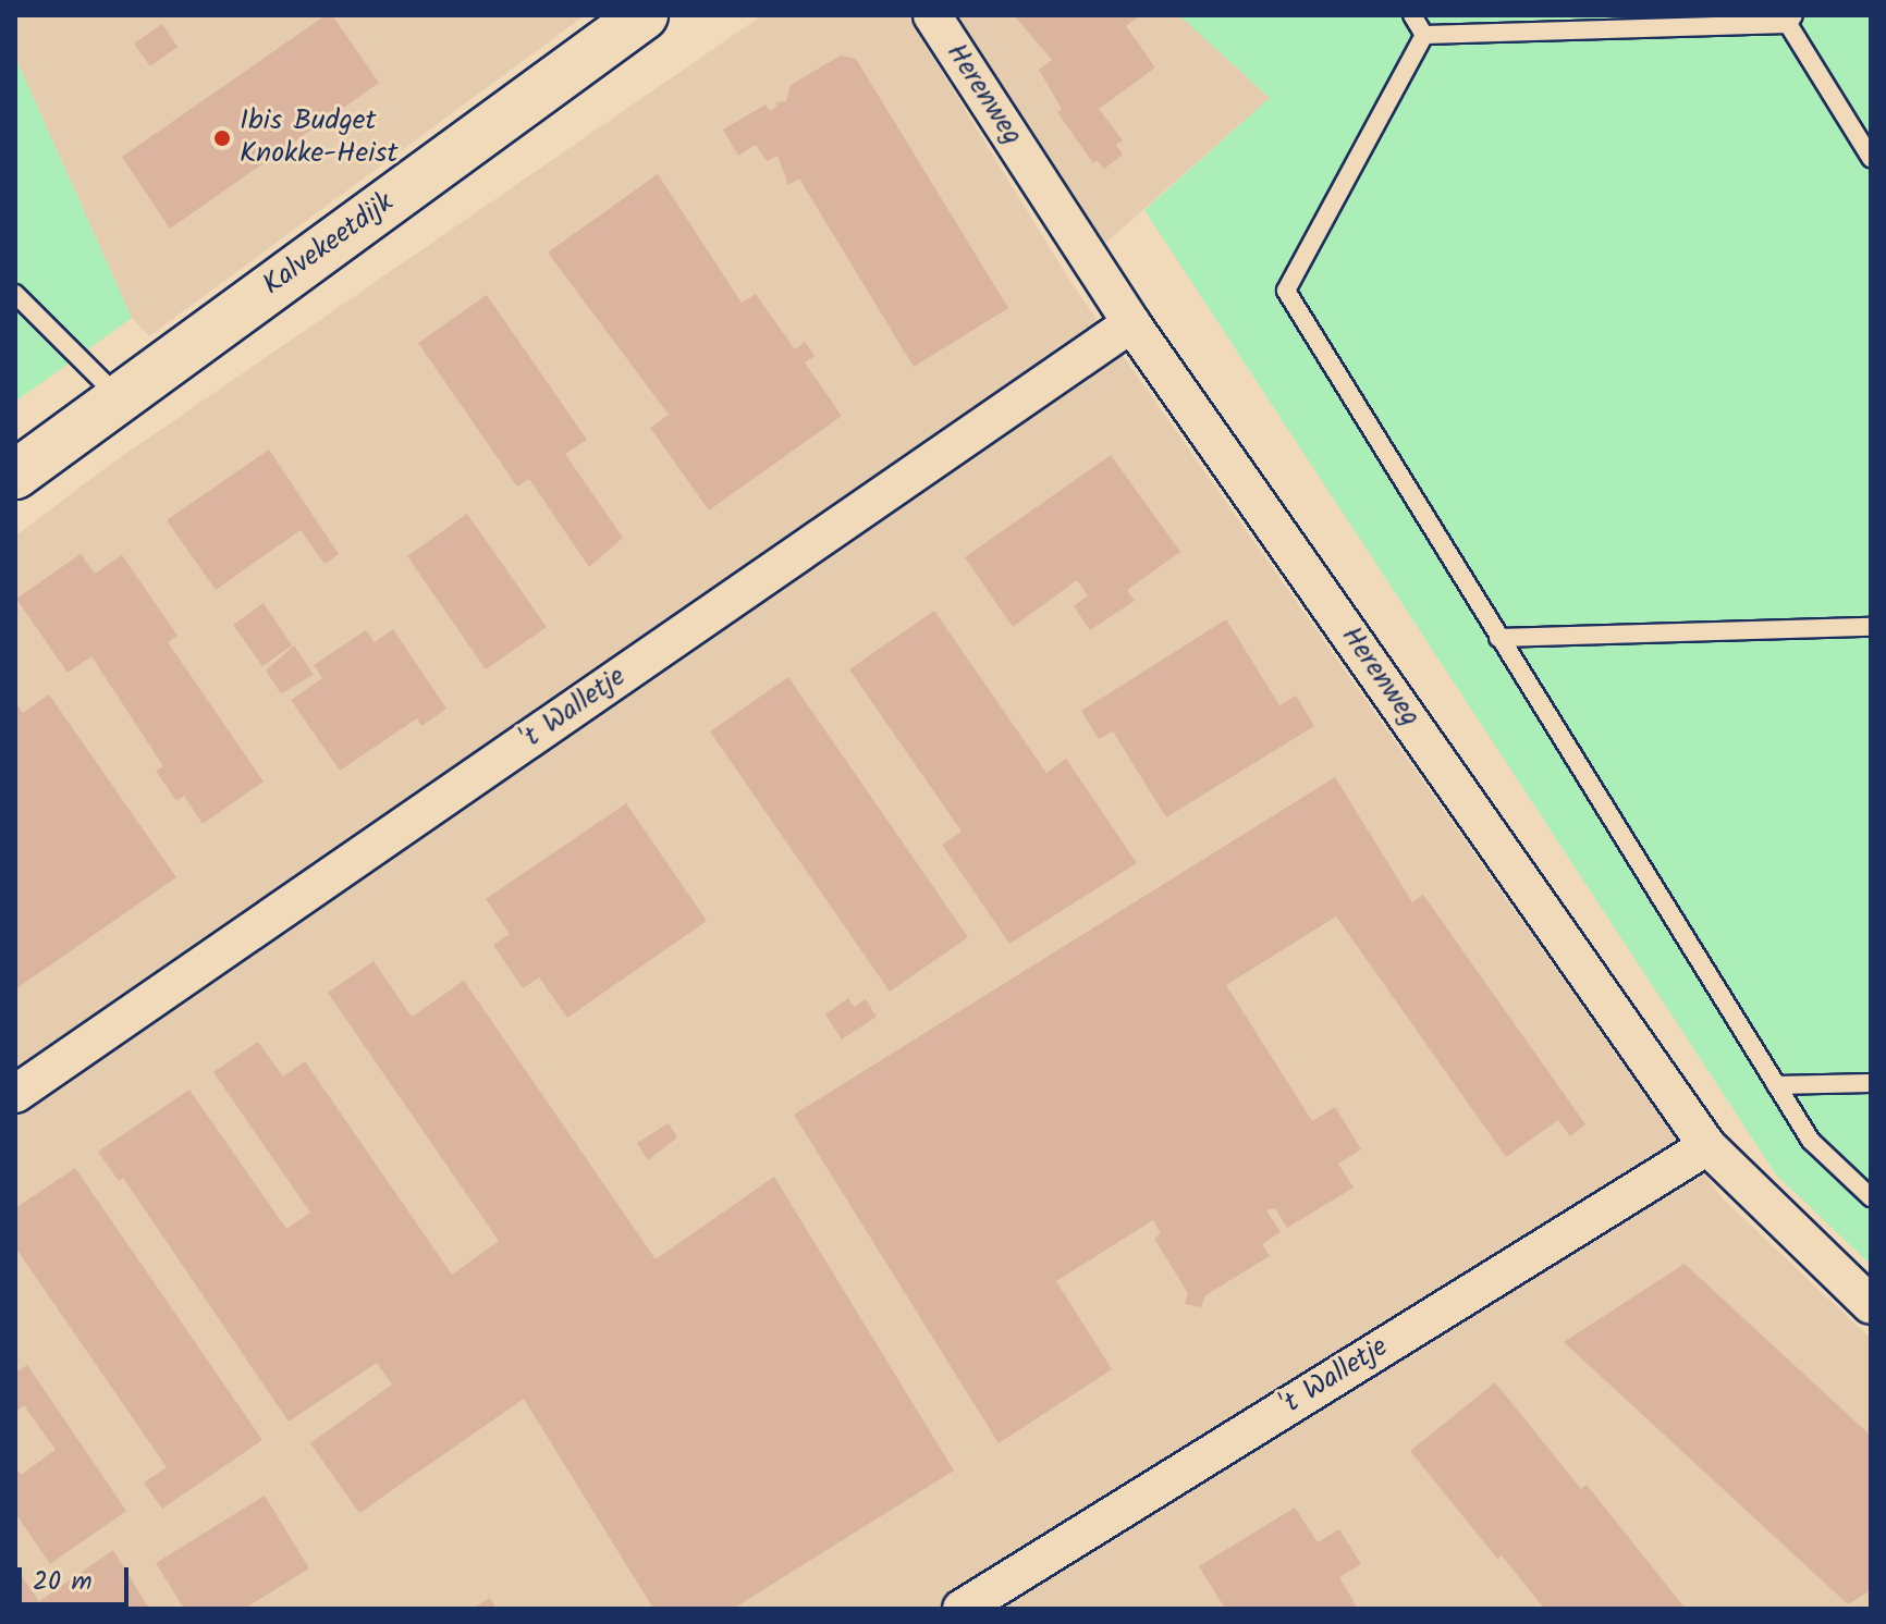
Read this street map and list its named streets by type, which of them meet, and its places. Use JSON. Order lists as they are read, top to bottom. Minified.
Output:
{"streets":{"street":["Herenweg","Kalvekeetdijk","'t Walletje"]},"crossings":[["Herenweg","'t Walletje"]],"places":["Ibis Budget Knokke-Heist"],"scale_bar":"20 m"}
